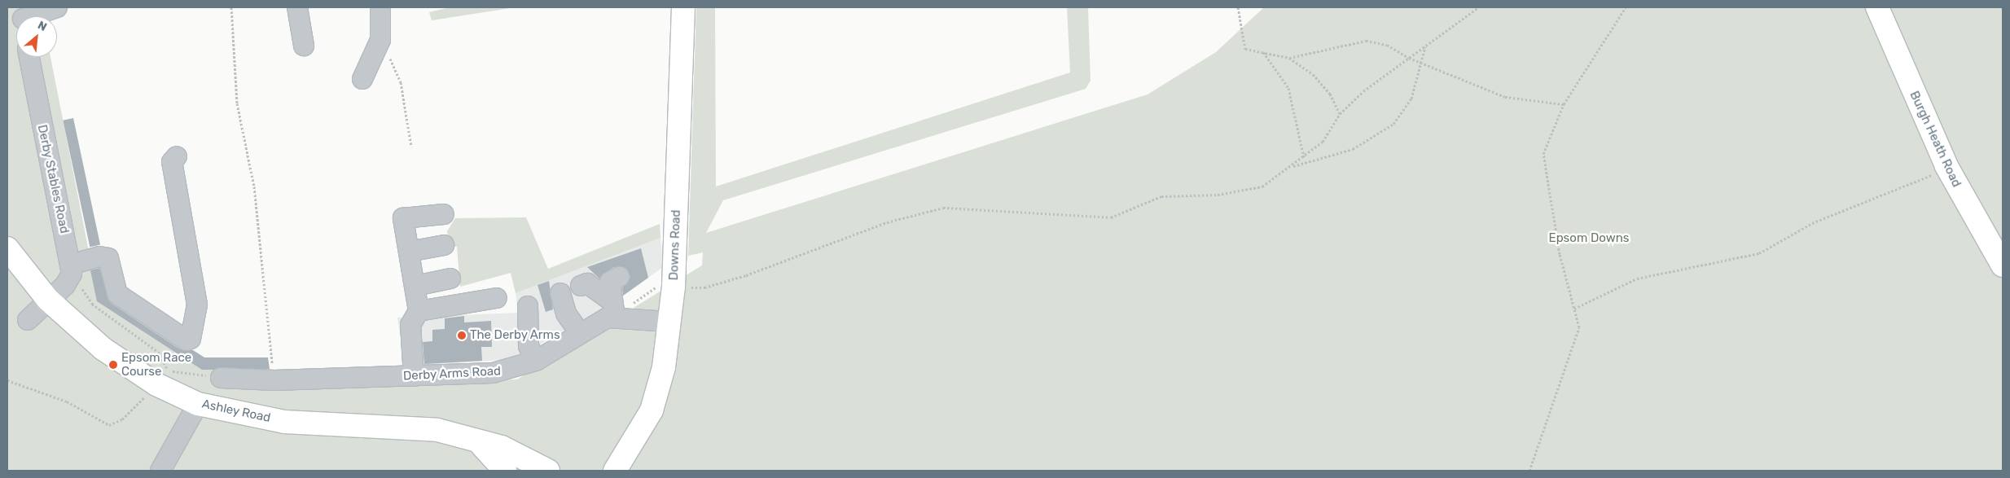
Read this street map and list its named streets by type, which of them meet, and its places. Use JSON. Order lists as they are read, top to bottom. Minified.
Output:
{"streets":{"main road":["Burgh Heath Road","Downs Road","Ashley Road"],"street":["Derby Stables Road","Derby Arms Road"]},"parks":["Epsom Downs"],"places":["The Derby Arms","Epsom Race Course"],"north":"top right"}
